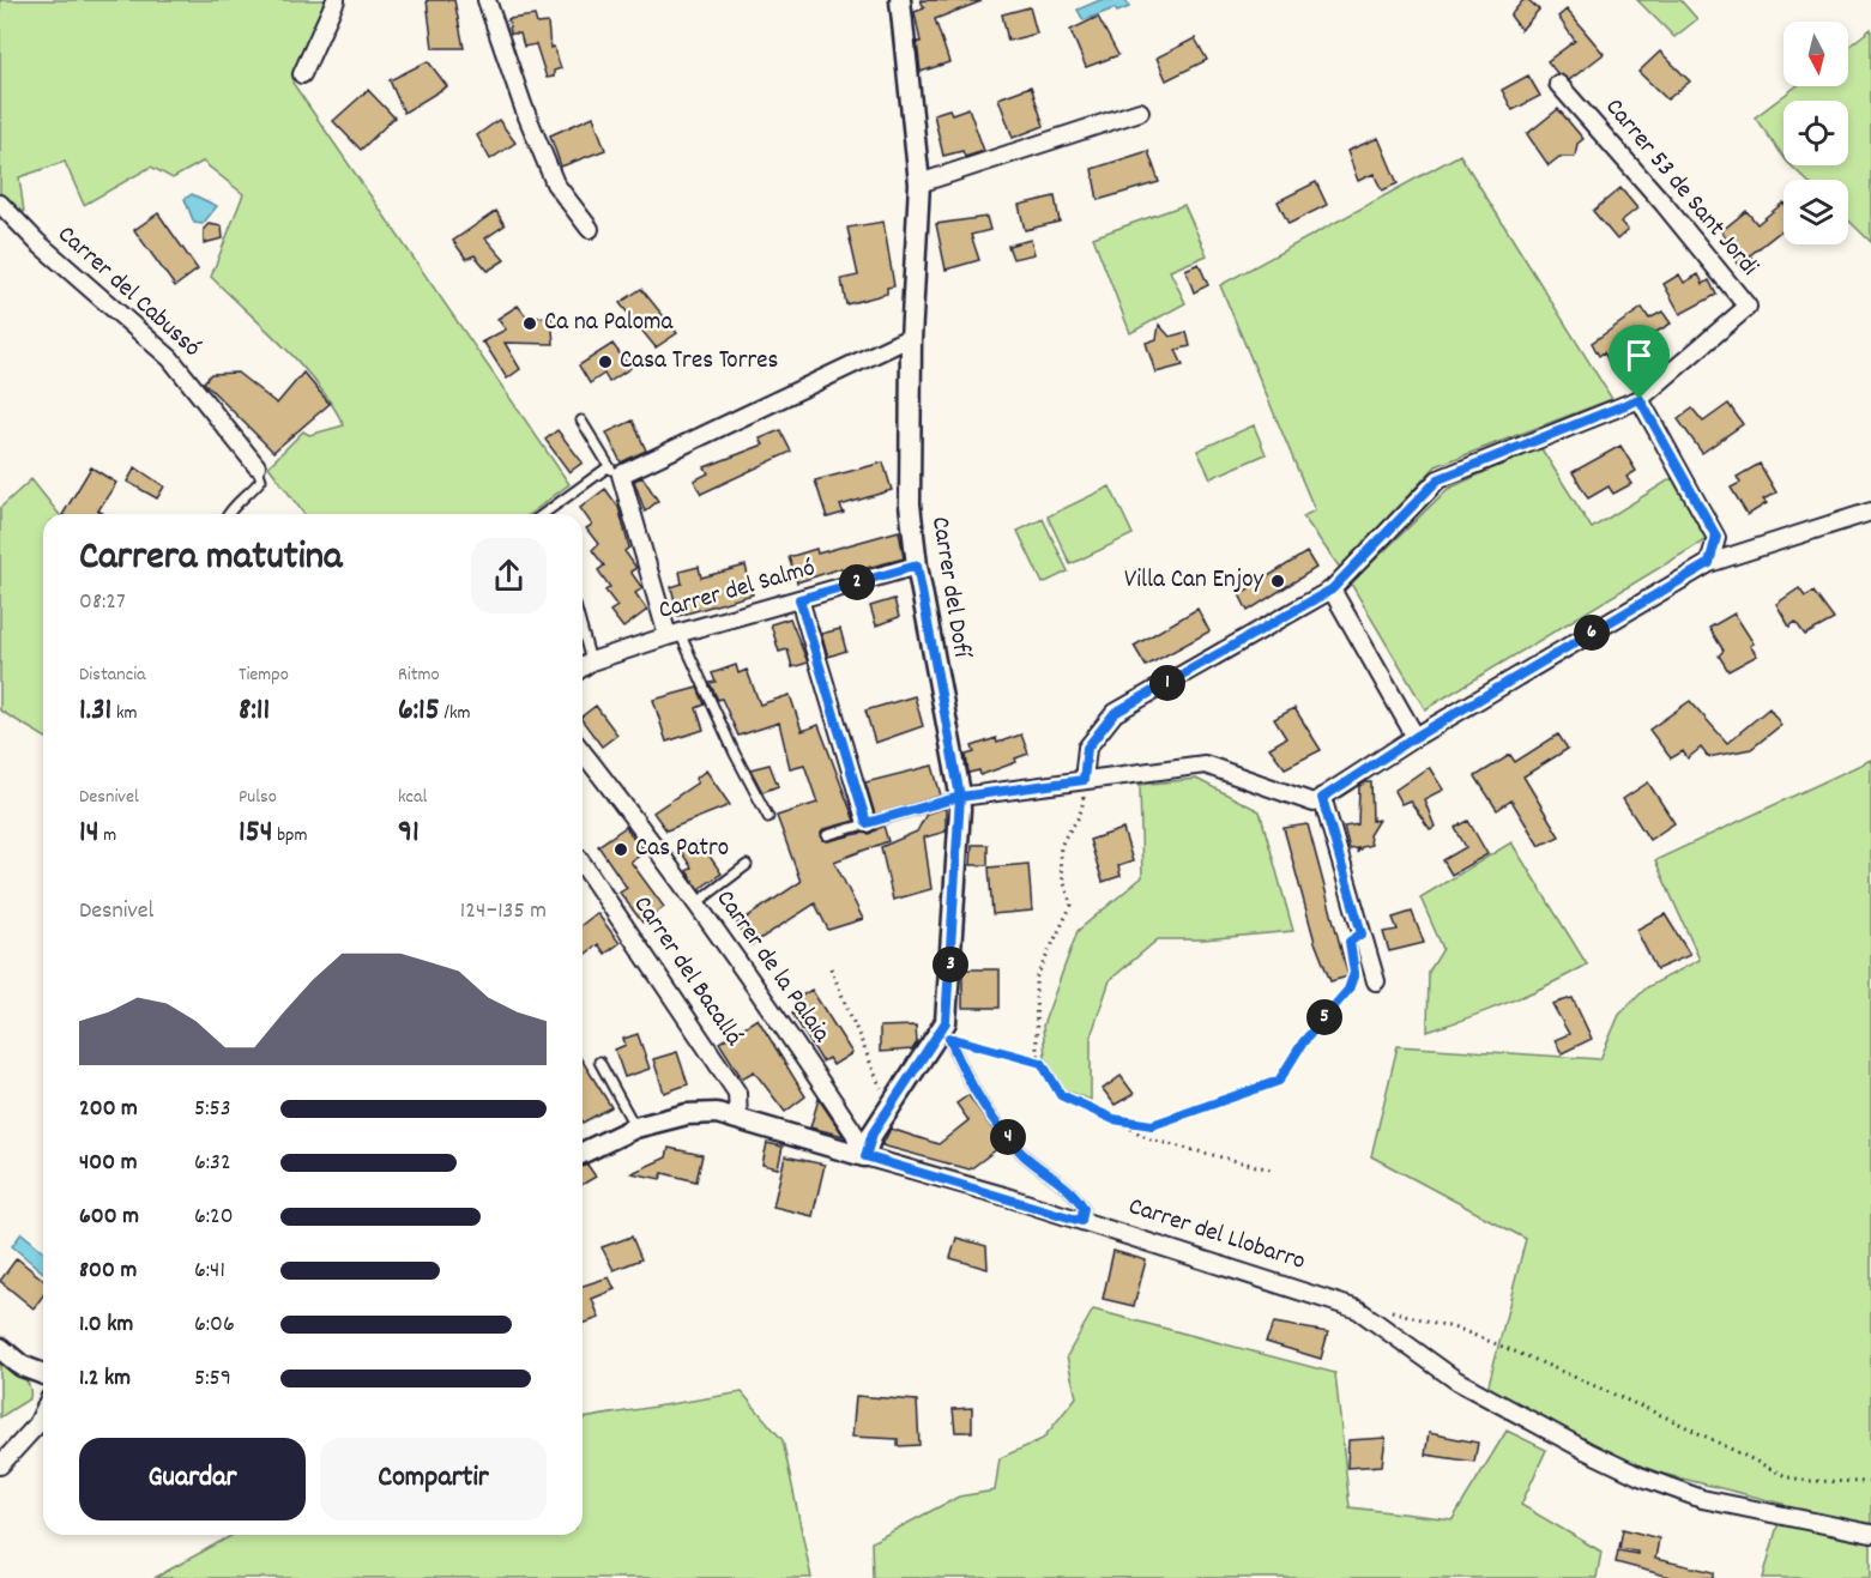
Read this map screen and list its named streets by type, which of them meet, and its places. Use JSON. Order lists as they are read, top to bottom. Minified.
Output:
{"streets":{"street":["Carrer 53 de Sant Jordi","Carrer del Cabussó","Carrer del Dofí","Carrer del Salmó","Carrer de la Palaia","Carrer del Bacallá","Carrer del Llobarro"]},"crossings":[["Carrer del Dofí","Carrer del Salmó"],["Carrer del Dofí","Carrer de la Palaia"],["Carrer del Dofí","Carrer del Llobarro"],["Carrer de la Palaia","Carrer del Llobarro"],["Carrer del Bacallá","Carrer del Llobarro"]],"places":["Ca na Paloma","Casa Tres Torres","Villa Can Enjoy","Cas Patro"],"north":"bottom","page":{"heading":["Carrera matutina","08:27"],"pins":["2","6","1","3","5","4"],"stats":[["Distancia","1.31 km"],["Tiempo","8:11"],["Ritmo","6:15 /km"],["Desnivel","14 m"],["Pulso","154 bpm"],["kcal","91"]],"chart":["Desnivel","124–135 m"],"list":[{"name":"200 m","note":"5:53"},{"name":"400 m","note":"6:32"},{"name":"600 m","note":"6:20"},{"name":"800 m","note":"6:41"},{"name":"1.0 km","note":"6:06"},{"name":"1.2 km","note":"5:59"}],"buttons":["Guardar","Compartir"]}}
